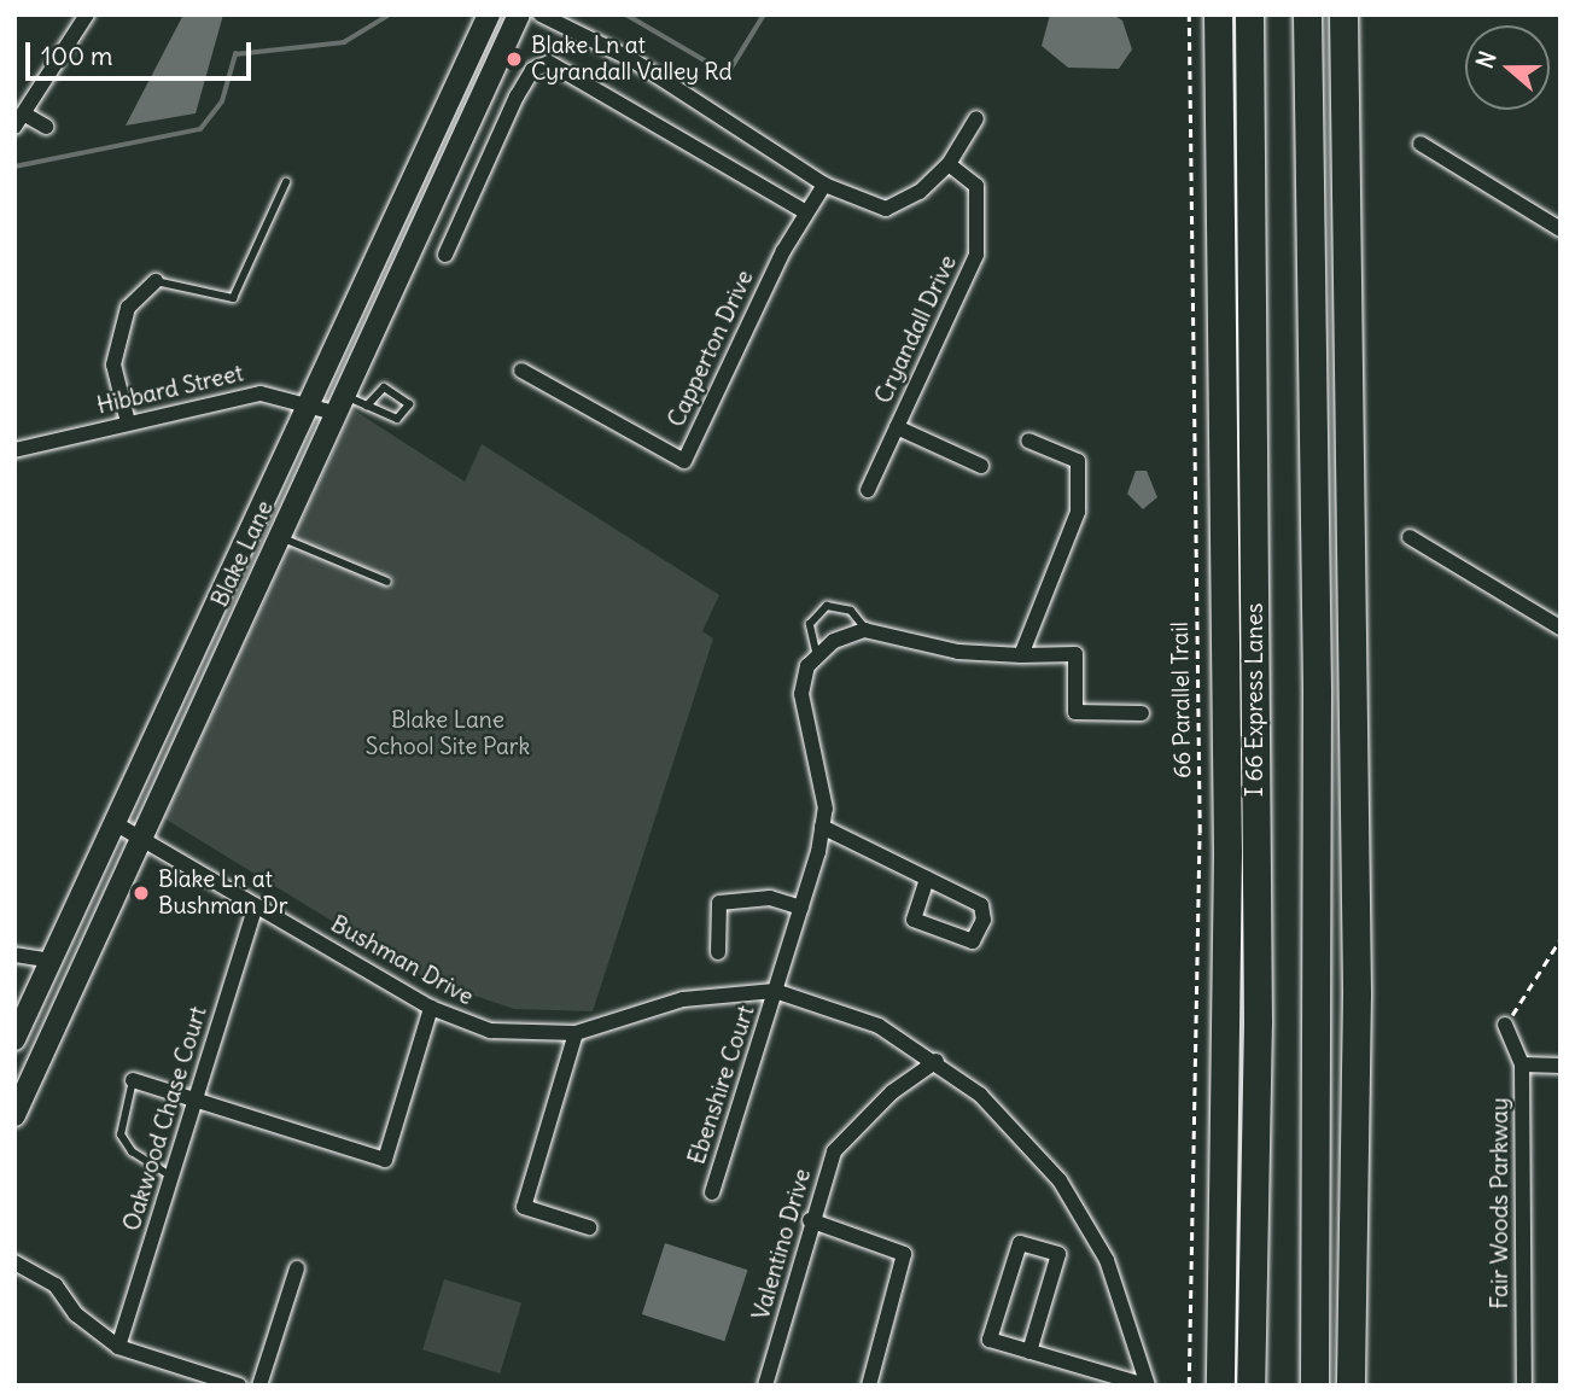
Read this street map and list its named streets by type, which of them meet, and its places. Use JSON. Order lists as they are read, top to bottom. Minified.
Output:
{"streets":{"highway":["I 66 Express Lanes"],"main road":["Blake Lane"],"street":["Cryandall Drive","Capperton Drive","Hibbard Street","Bushman Drive","Ebenshire Court","Oakwood Chase Court","Fair Woods Parkway","Valentino Drive"],"path":["66 Parallel Trail"]},"crossings":[["Hibbard Street","Blake Lane"],["Blake Lane","Bushman Drive"],["Bushman Drive","Ebenshire Court"],["Bushman Drive","Oakwood Chase Court"],["Bushman Drive","Valentino Drive"]],"parks":["Blake Lane School Site Park"],"places":["Blake Ln at Cyrandall Valley Rd","Blake Ln at Bushman Dr"],"scale_bar":"100 m","north":"left"}
